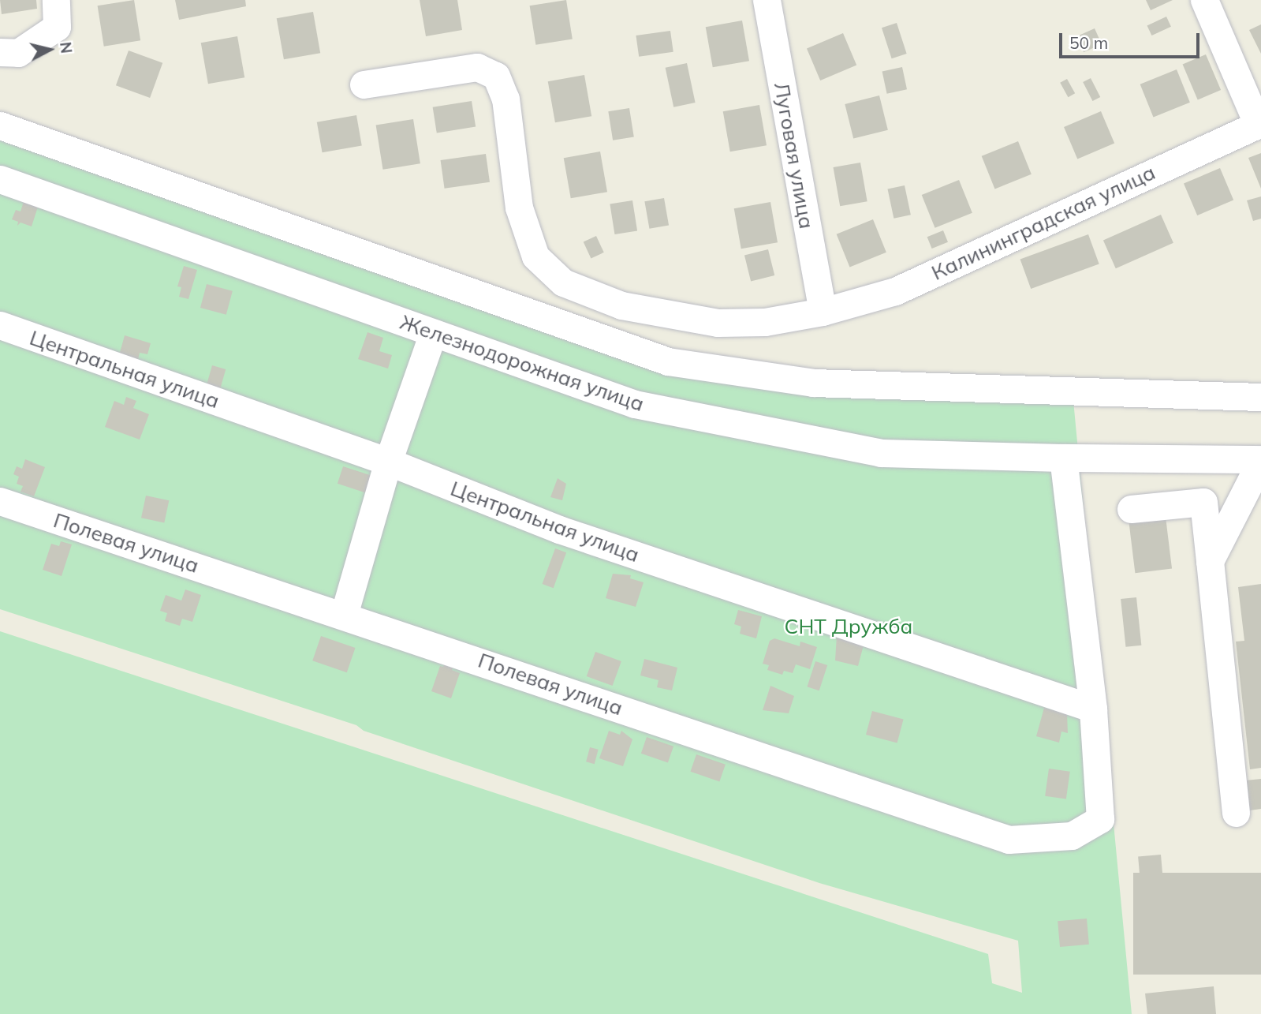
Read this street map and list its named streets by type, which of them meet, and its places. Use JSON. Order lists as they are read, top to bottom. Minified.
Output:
{"streets":{"street":["Луговая улица","Калининградская улица","Железнодорожная улица","Центральная улица","Полевая улица"]},"crossings":[["Луговая улица","Калининградская улица"],["Центральная улица","Полевая улица"]],"parks":["СНТ Дружба"],"scale_bar":"50 m","north":"right"}
